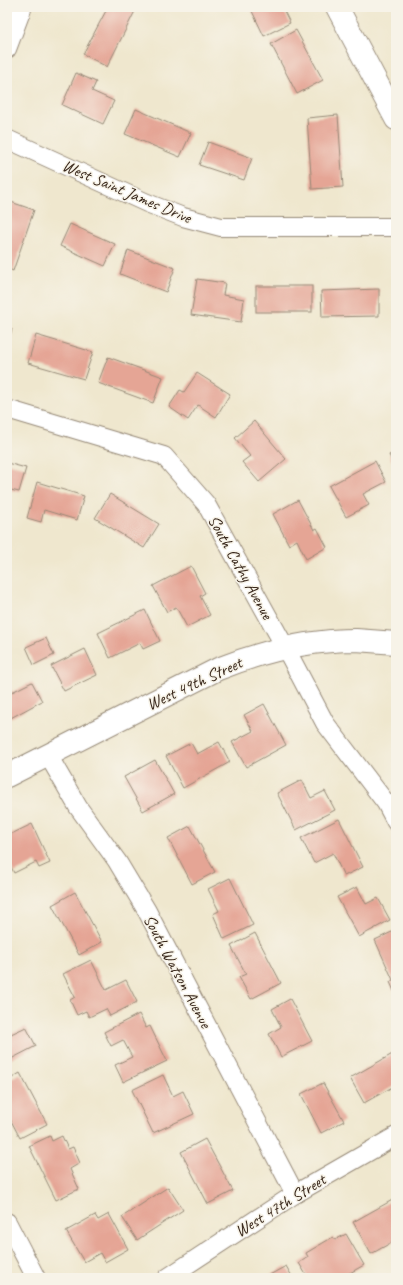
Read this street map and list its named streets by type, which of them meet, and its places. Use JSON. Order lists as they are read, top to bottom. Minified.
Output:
{"streets":{"street":["West Saint James Drive","South Cathy Avenue","West 49th Street","South Watson Avenue","West 47th Street"]},"crossings":[["South Cathy Avenue","West 49th Street"],["West 49th Street","South Watson Avenue"],["South Watson Avenue","West 47th Street"]]}
